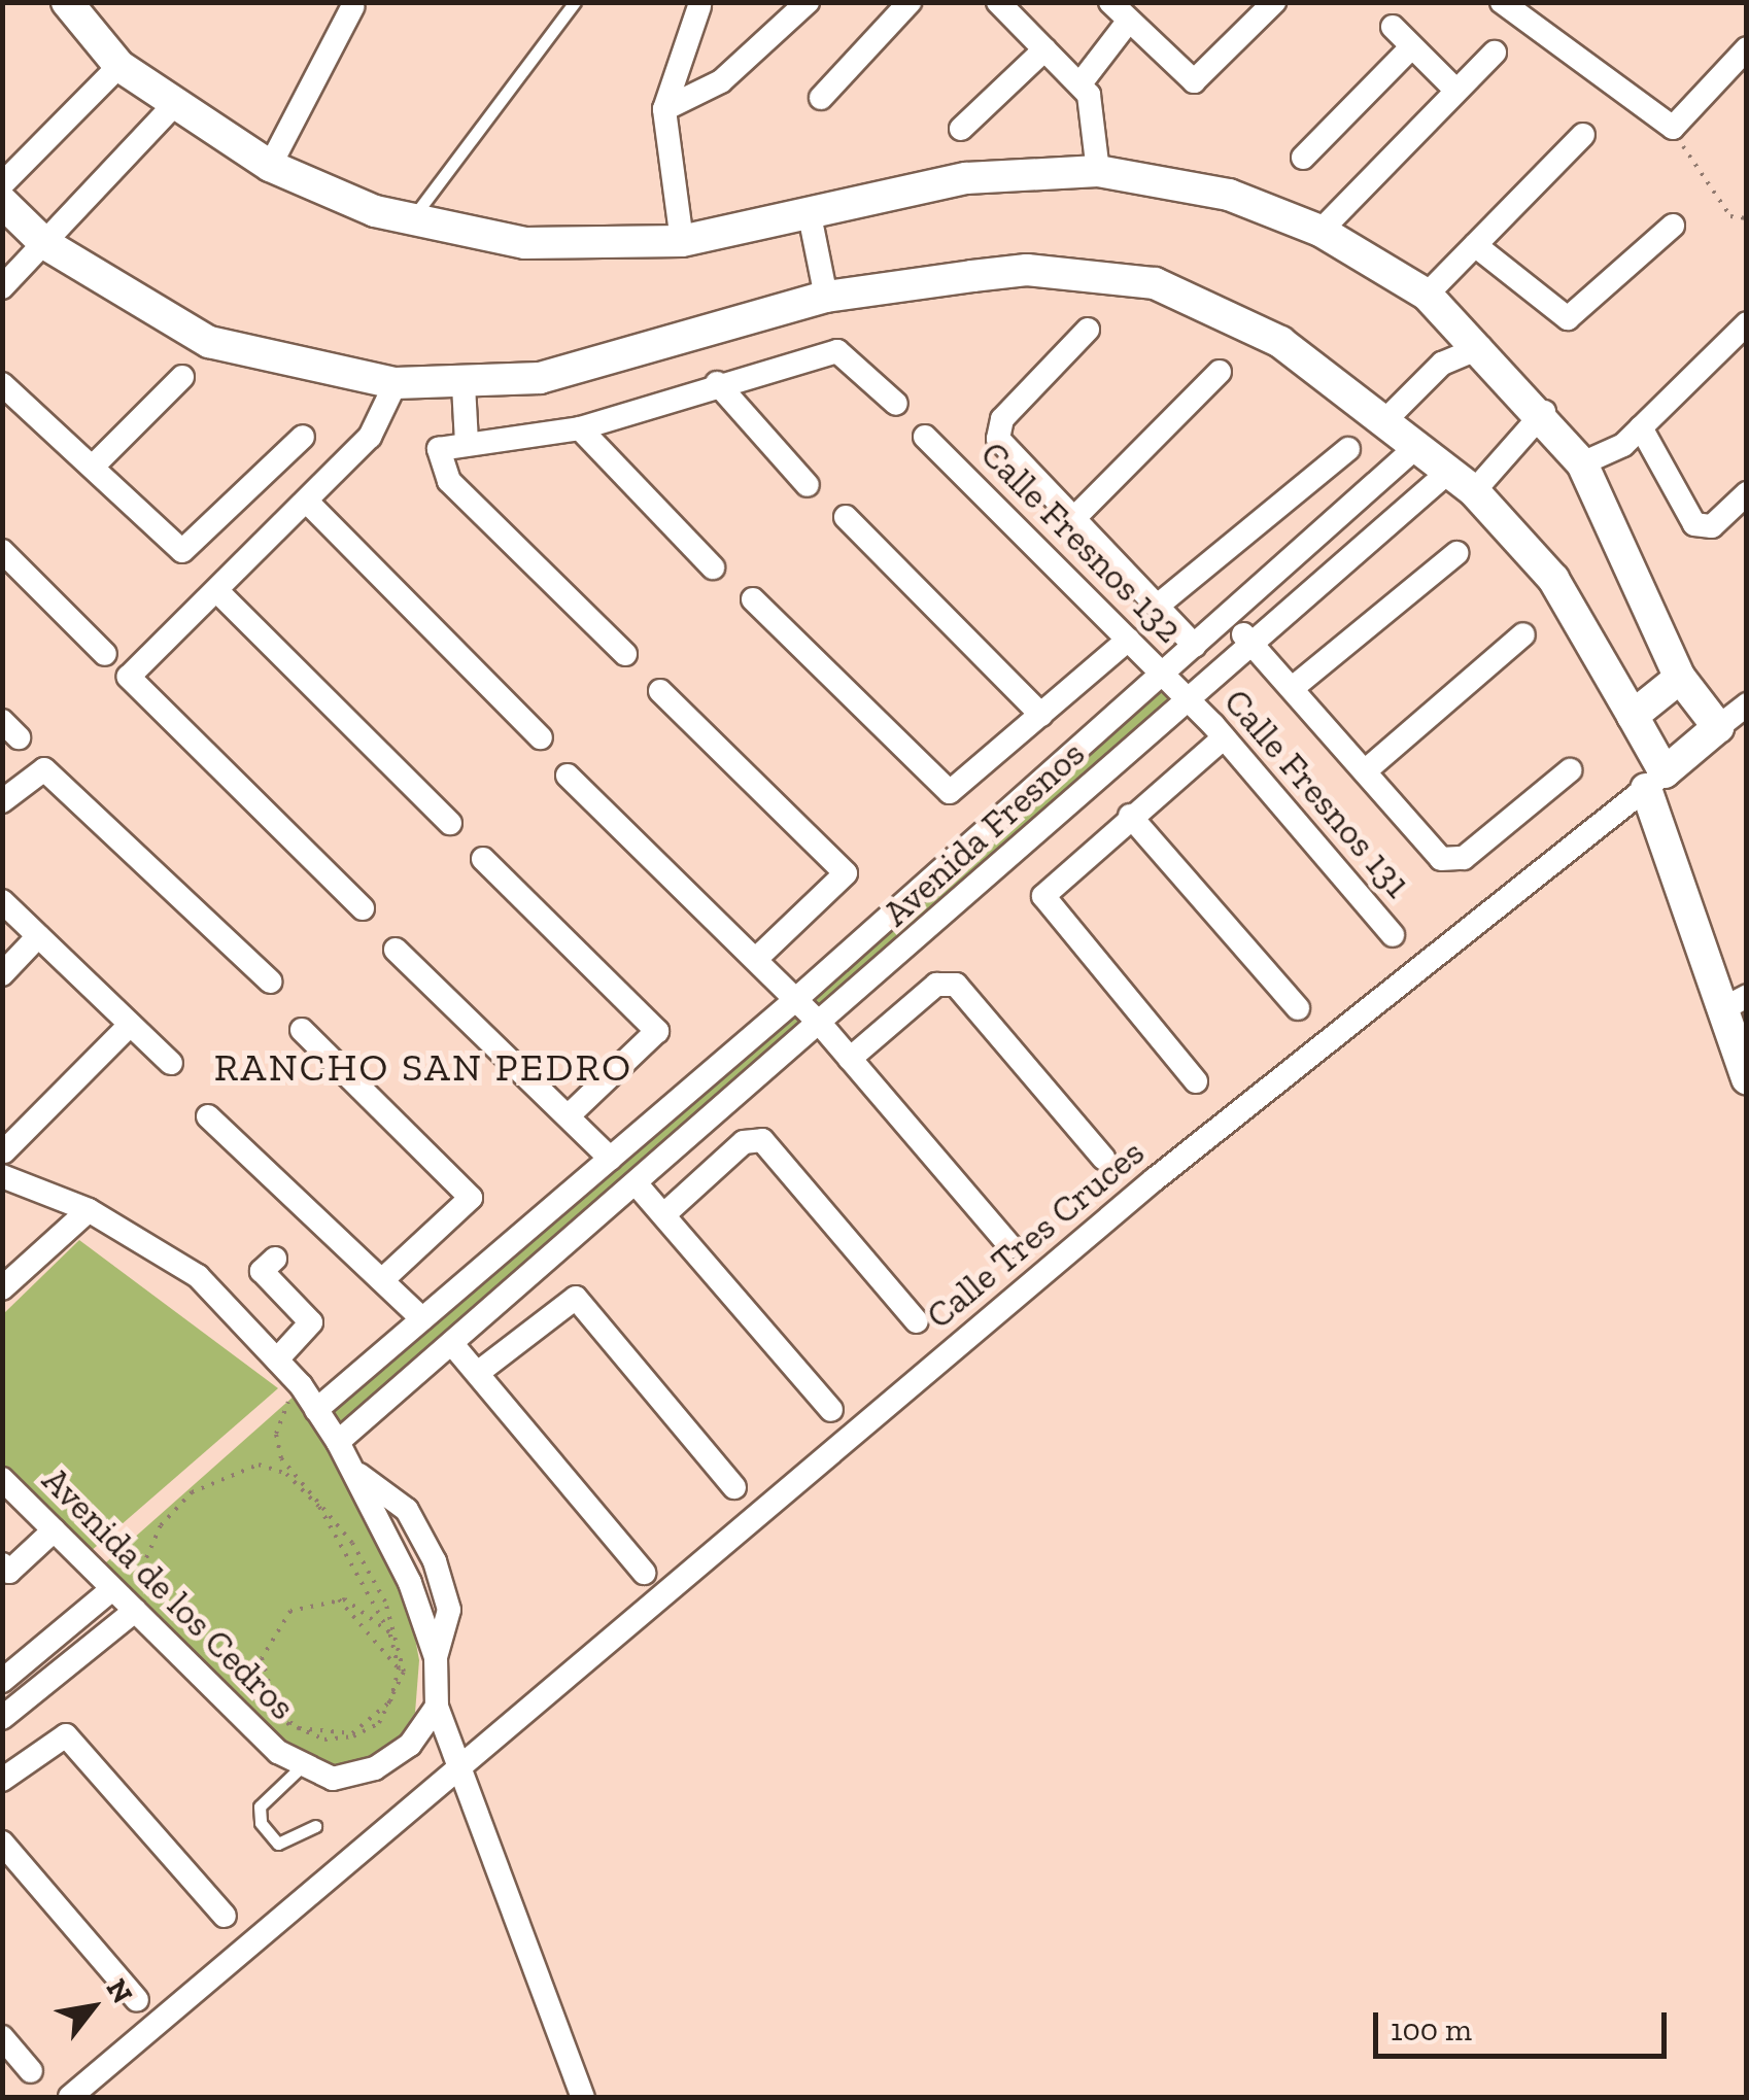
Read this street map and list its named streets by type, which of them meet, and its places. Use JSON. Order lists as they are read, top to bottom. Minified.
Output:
{"streets":{"street":["Calle Fresnos 132","Calle Fresnos 131","Avenida Fresnos","Calle Tres Cruces","Avenida de los Cedros"]},"crossings":[["Calle Fresnos 132","Calle Fresnos 131"],["Calle Fresnos 132","Avenida Fresnos"],["Calle Fresnos 131","Avenida Fresnos"]],"districts":["RANCHO SAN PEDRO"],"scale_bar":"100 m","north":"top right"}
